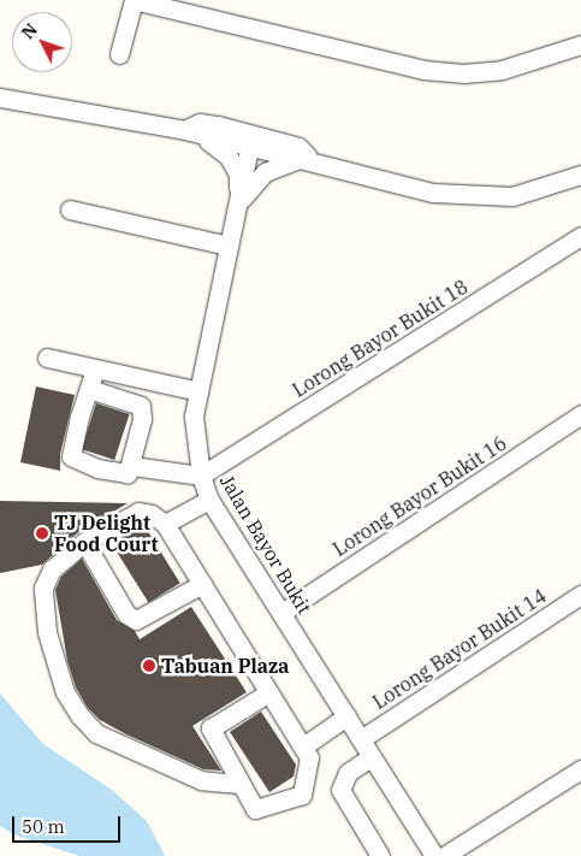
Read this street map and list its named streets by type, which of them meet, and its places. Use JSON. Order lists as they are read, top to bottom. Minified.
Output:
{"streets":{"street":["Lorong Bayor Bukit 18","Lorong Bayor Bukit 16","Jalan Bayor Bukit","Lorong Bayor Bukit 14"]},"crossings":[["Lorong Bayor Bukit 18","Jalan Bayor Bukit"],["Lorong Bayor Bukit 16","Jalan Bayor Bukit"],["Jalan Bayor Bukit","Lorong Bayor Bukit 14"]],"places":["TJ Delight Food Court","Tabuan Plaza"],"scale_bar":"50 m","north":"top left"}
